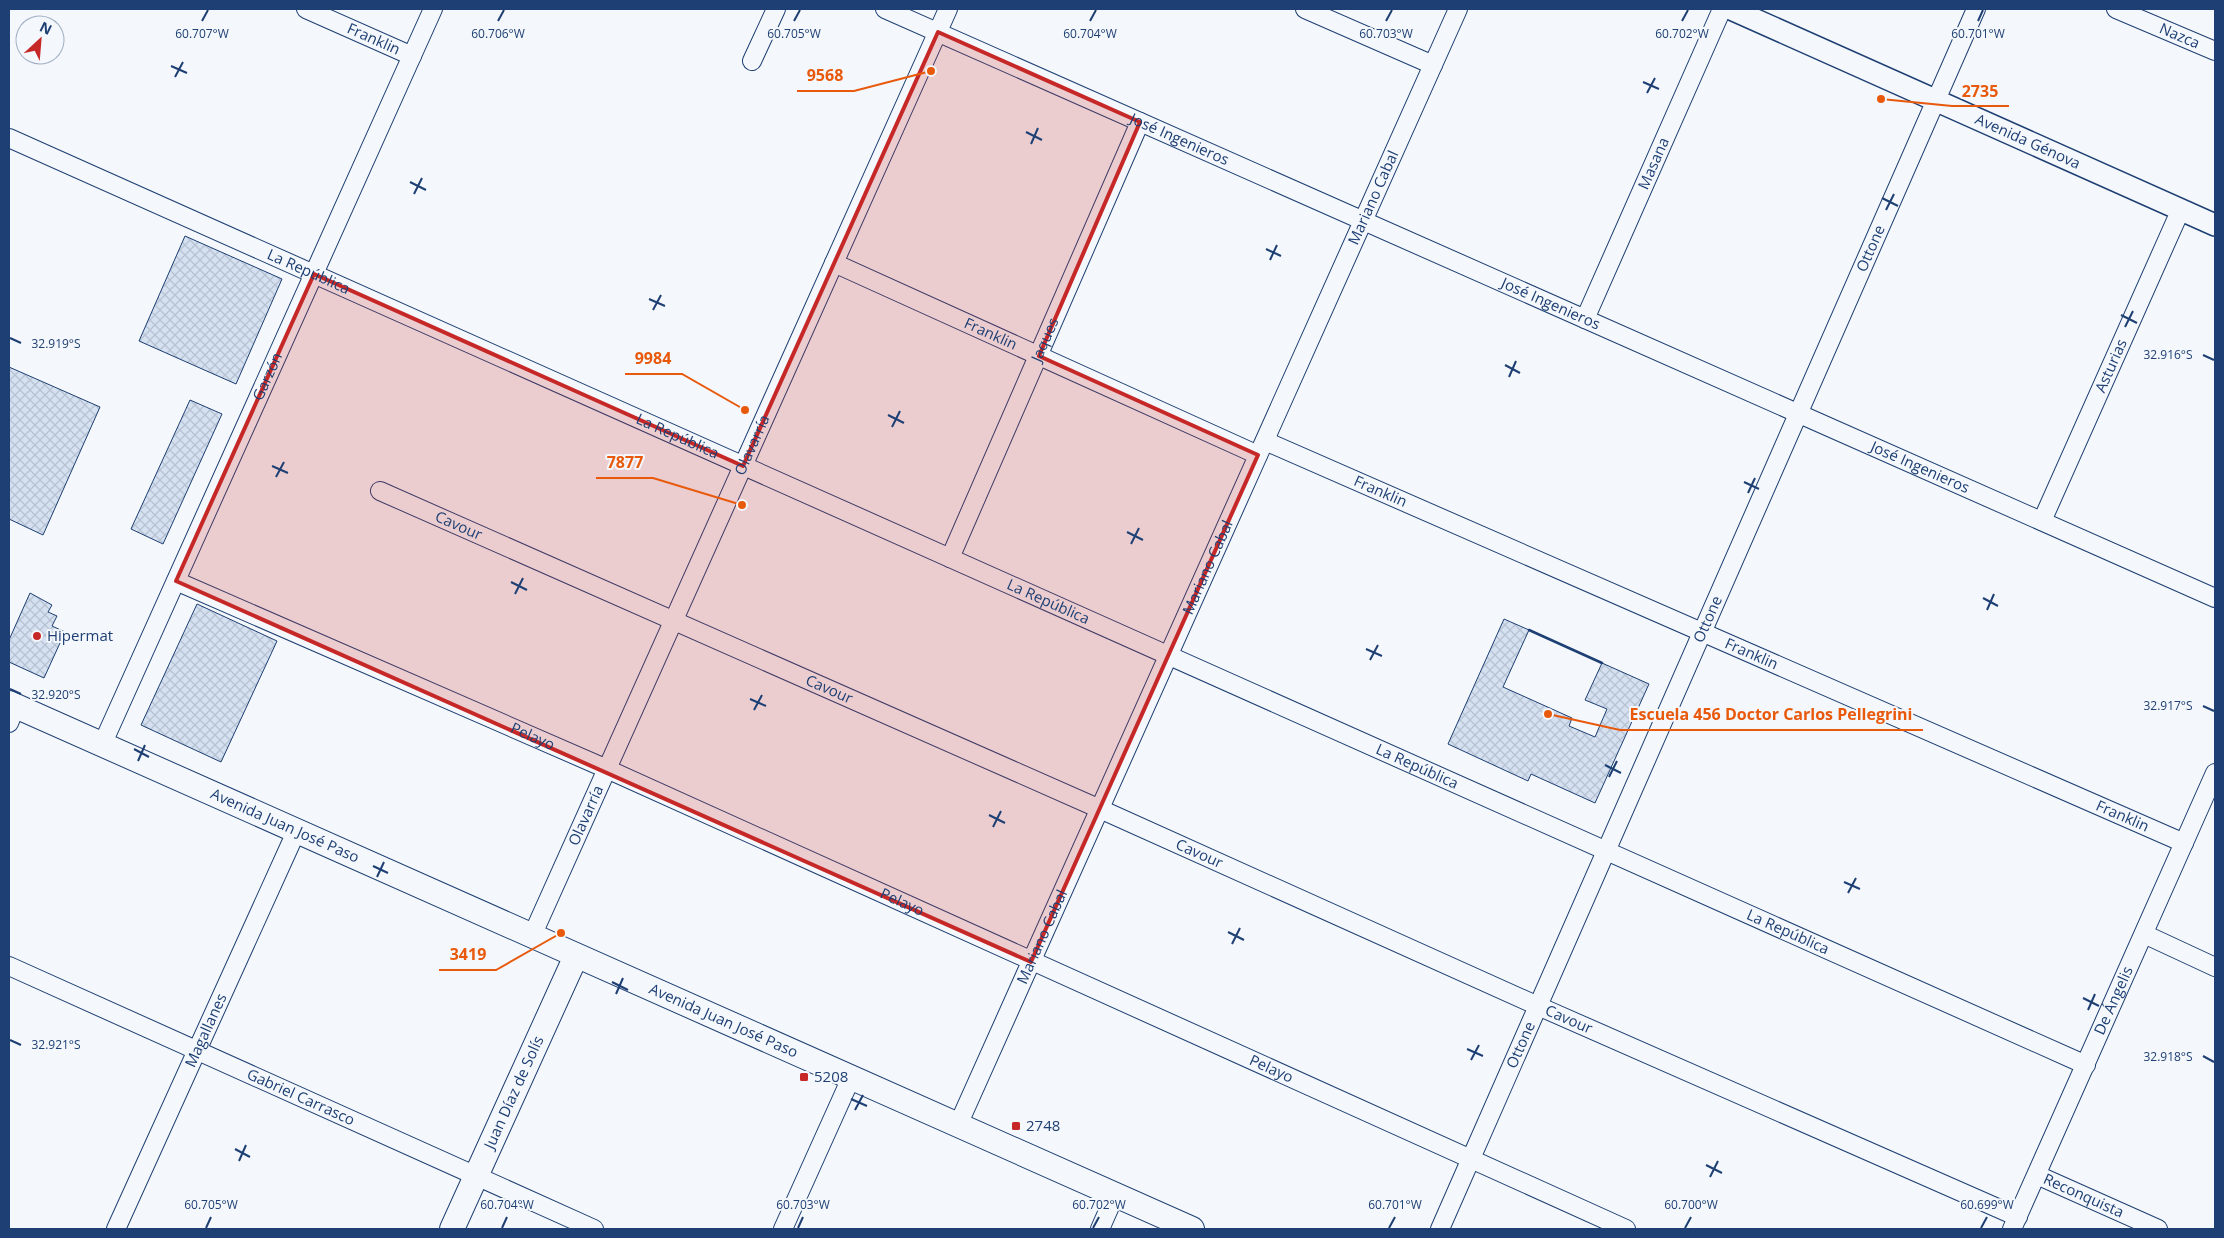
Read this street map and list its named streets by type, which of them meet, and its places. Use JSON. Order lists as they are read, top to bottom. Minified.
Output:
{"streets":{"main road":["Avenida Juan José Paso","Juan Díaz de Solís"],"street":["Nazca","Franklin","José Ingenieros","Avenida Génova","Masana","Mariano Cabal","Ottone","La República","Jaques","Asturias","Garzón","Olavarría","Cavour","Pelayo","De Ángelis","Magallanes","Gabriel Carrasco","Reconquista"]},"crossings":[["Franklin","Mariano Cabal"],["Franklin","Ottone"],["Franklin","Jaques"],["Franklin","Garzón"],["Franklin","Olavarría"],["Franklin","De Ángelis"],["José Ingenieros","Masana"],["José Ingenieros","Mariano Cabal"],["José Ingenieros","Ottone"],["José Ingenieros","Jaques"],["José Ingenieros","Asturias"],["José Ingenieros","Olavarría"],["Avenida Génova","Ottone"],["Avenida Génova","Asturias"],["Mariano Cabal","La República"],["Mariano Cabal","Cavour"],["Mariano Cabal","Pelayo"],["Mariano Cabal","Avenida Juan José Paso"],["Ottone","La República"],["Ottone","Cavour"],["Ottone","Pelayo"],["La República","Jaques"],["La República","Garzón"],["La República","Olavarría"],["La República","De Ángelis"],["Garzón","Pelayo"],["Garzón","Avenida Juan José Paso"],["Olavarría","Cavour"],["Olavarría","Pelayo"],["Olavarría","Avenida Juan José Paso"],["Cavour","De Ángelis"],["Avenida Juan José Paso","Magallanes"],["Avenida Juan José Paso","Juan Díaz de Solís"],["De Ángelis","Reconquista"],["Magallanes","Gabriel Carrasco"],["Juan Díaz de Solís","Gabriel Carrasco"]],"places":{"other":["9568","2735","9984","7877","Hipermat","Escuela 456 Doctor Carlos Pellegrini","3419"],"transit":["5208","2748"]},"north":"top right","coordinates":["60.707°W","60.706°W","60.705°W","60.704°W","60.703°W","60.702°W","60.701°W","32.919°S","32.916°S","32.920°S","32.917°S","32.921°S","32.918°S","60.700°W","60.699°W"]}
